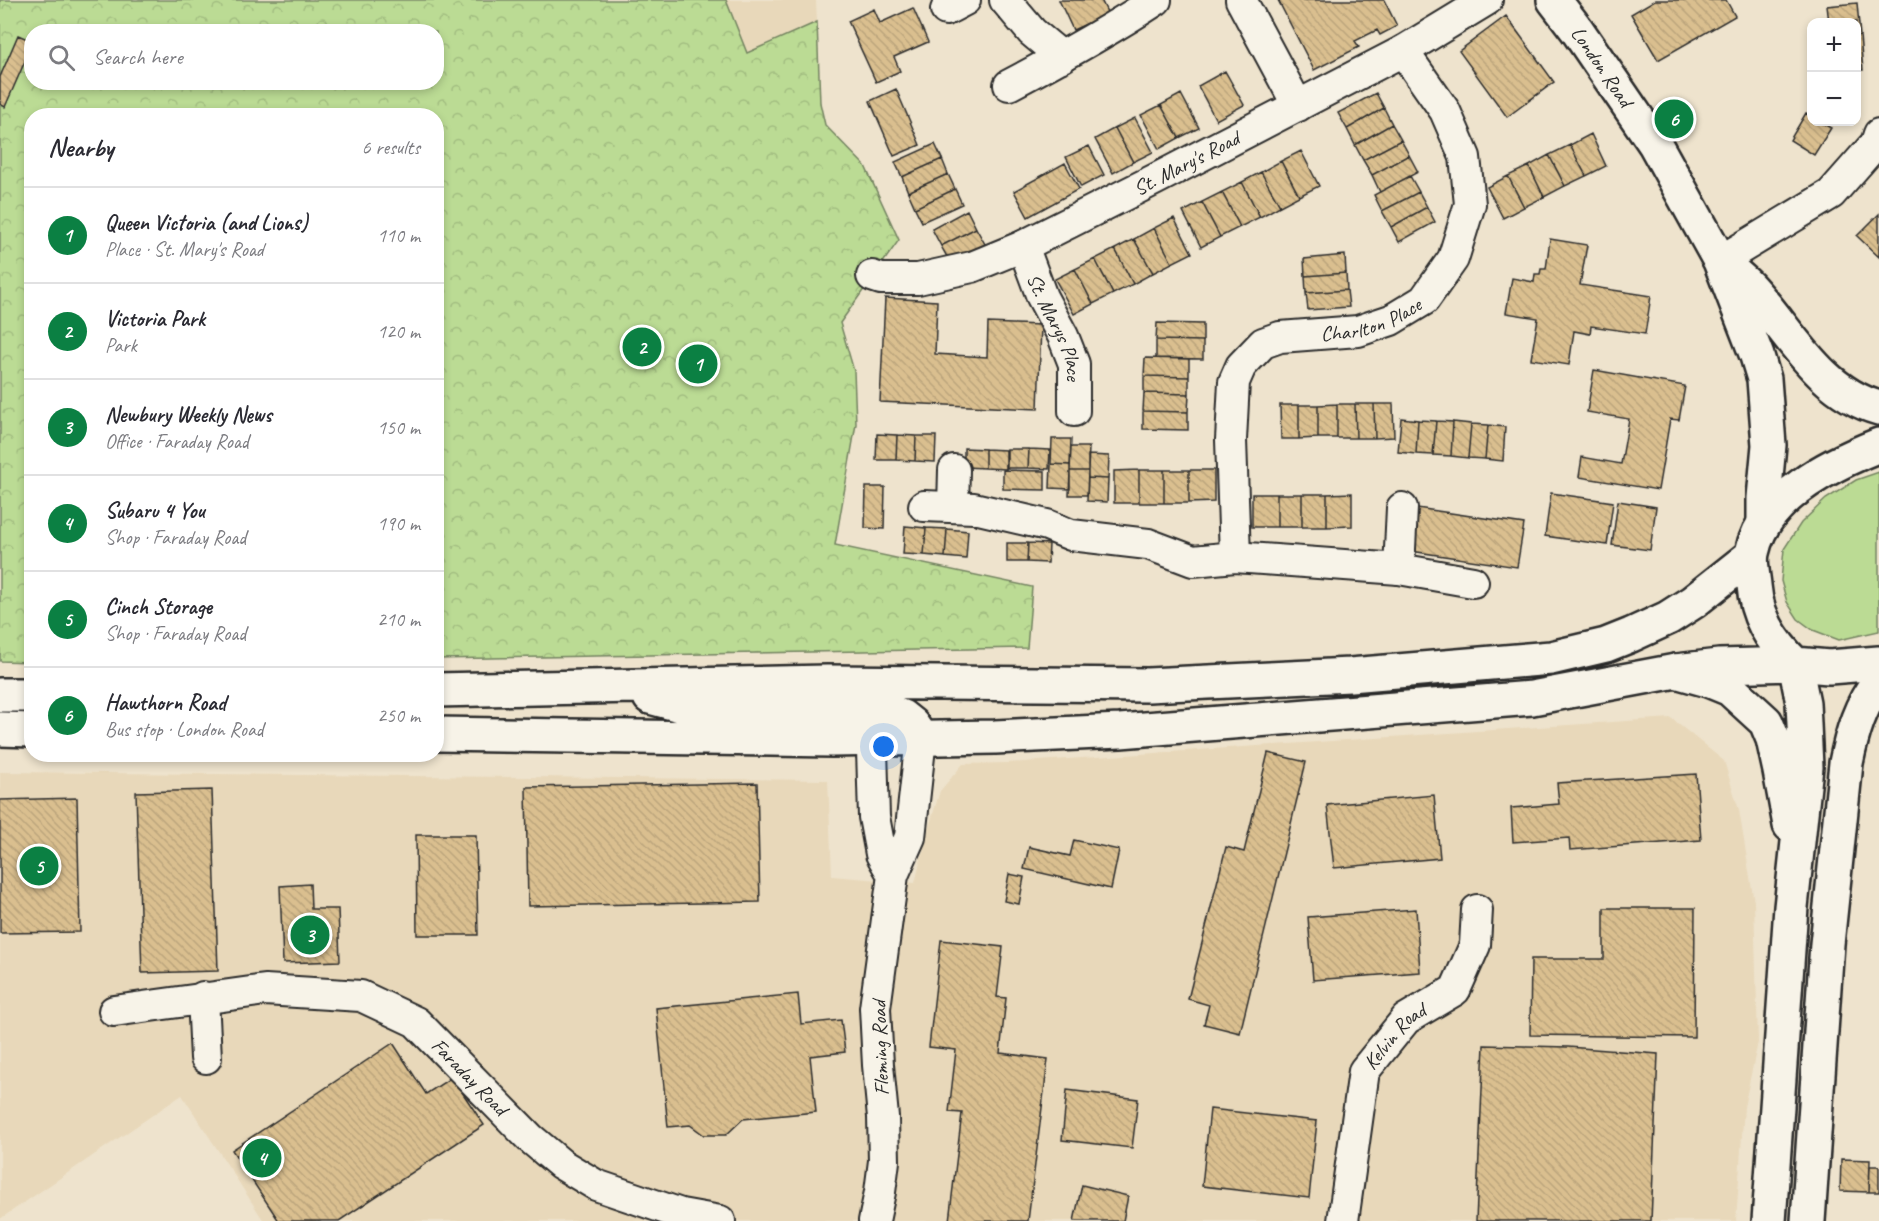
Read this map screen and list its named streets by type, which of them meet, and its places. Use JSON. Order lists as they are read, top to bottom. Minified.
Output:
{"streets":{"main road":["London Road"],"street":["St. Mary's Road","Charlton Place","St. Marys Place","Kelvin Road","Fleming Road","Faraday Road"]},"crossings":[["St. Mary's Road","Charlton Place"],["St. Mary's Road","St. Marys Place"]],"page":{"map_buttons":["+","−"],"search":"Search here","pins":["6","2","1","5","3","4"],"heading":["Nearby","6 results"],"list":[{"mark":"1","name":"Queen Victoria (and Lions)","note":"Place · St. Mary's Road","value":"110 m"},{"mark":"2","name":"Victoria Park","note":"Park","value":"120 m"},{"mark":"3","name":"Newbury Weekly News","note":"Office · Faraday Road","value":"150 m"},{"mark":"4","name":"Subaru 4 You","note":"Shop · Faraday Road","value":"190 m"},{"mark":"5","name":"Cinch Storage","note":"Shop · Faraday Road","value":"210 m"},{"mark":"6","name":"Hawthorn Road","note":"Bus stop · London Road","value":"250 m"}]}}
